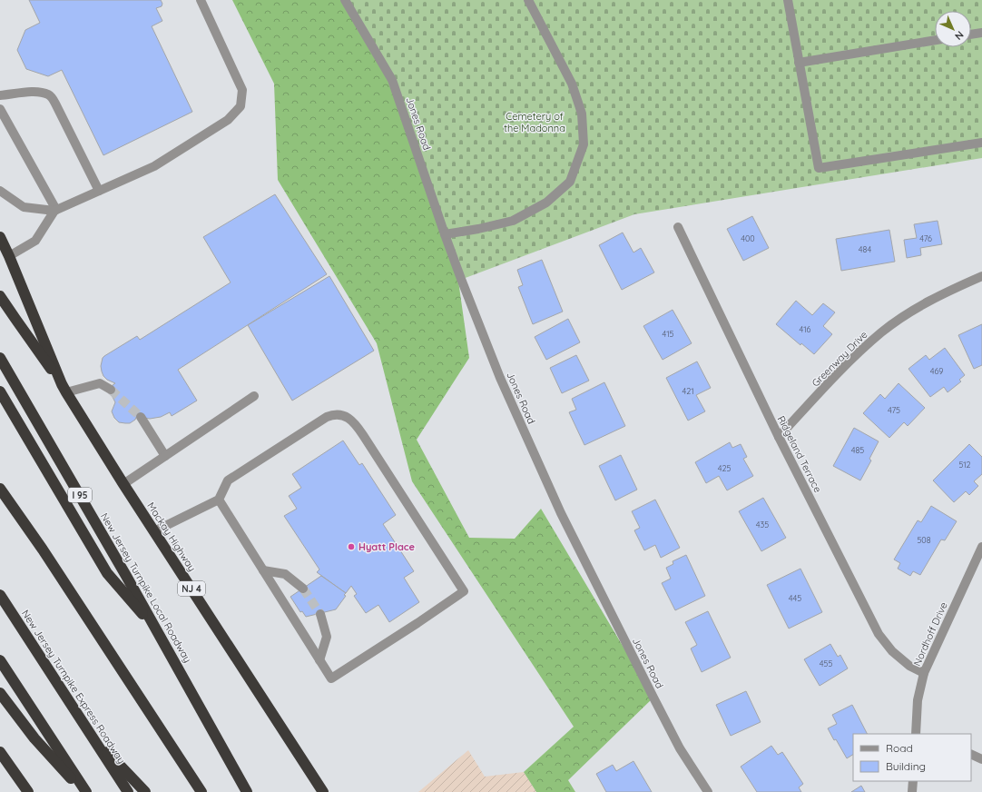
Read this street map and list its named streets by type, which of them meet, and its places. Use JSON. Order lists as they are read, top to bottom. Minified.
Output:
{"streets":{"highway":["I 95","Mackay Highway","New Jersey Turnpike Local Roadway","NJ 4","New Jersey Turnpike Express Roadway"],"street":["Jones Road","Greenway Drive","Ridgeland Terrace","Nordhoff Drive"]},"crossings":[["Greenway Drive","Ridgeland Terrace"],["Ridgeland Terrace","Nordhoff Drive"]],"parks":["Cemetery of the Madonna"],"places":["Hyatt Place"],"house_numbers":["400","476","484","416","415","469","421","475","485","512","425","435","508","445","455"],"legend":["Road","Building"],"north":"bottom right"}
